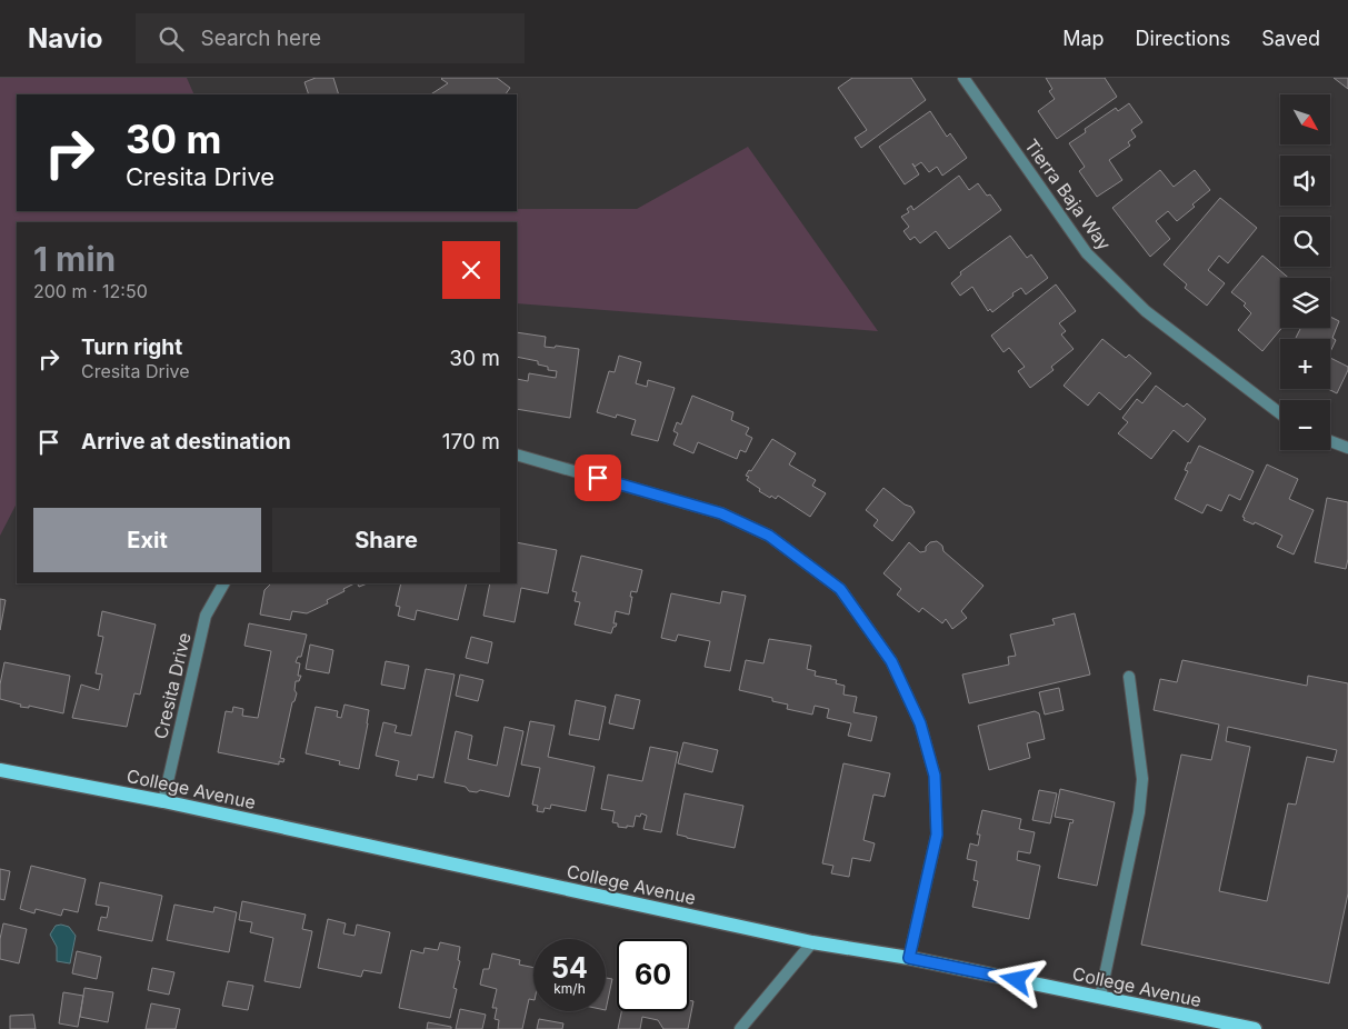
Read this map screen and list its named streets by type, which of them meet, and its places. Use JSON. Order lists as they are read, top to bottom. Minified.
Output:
{"streets":{"main road":["College Avenue"],"street":["Tierra Baja Way","Cresita Drive"]},"crossings":[["Cresita Drive","College Avenue"]],"north":"bottom right","page":{"header":"Navio","search":"Search here","nav":["Map","Directions","Saved"],"map_buttons":["+","−"],"turn":["30 m","Cresita Drive"],"heading":["1 min","200 m · 12:50"],"list":[{"name":"Turn right","note":"Cresita Drive","value":"30 m"},{"name":"Arrive at destination","value":"170 m"}],"buttons":["Exit","Share"],"speed":"54 km/h","limit":"60"}}
